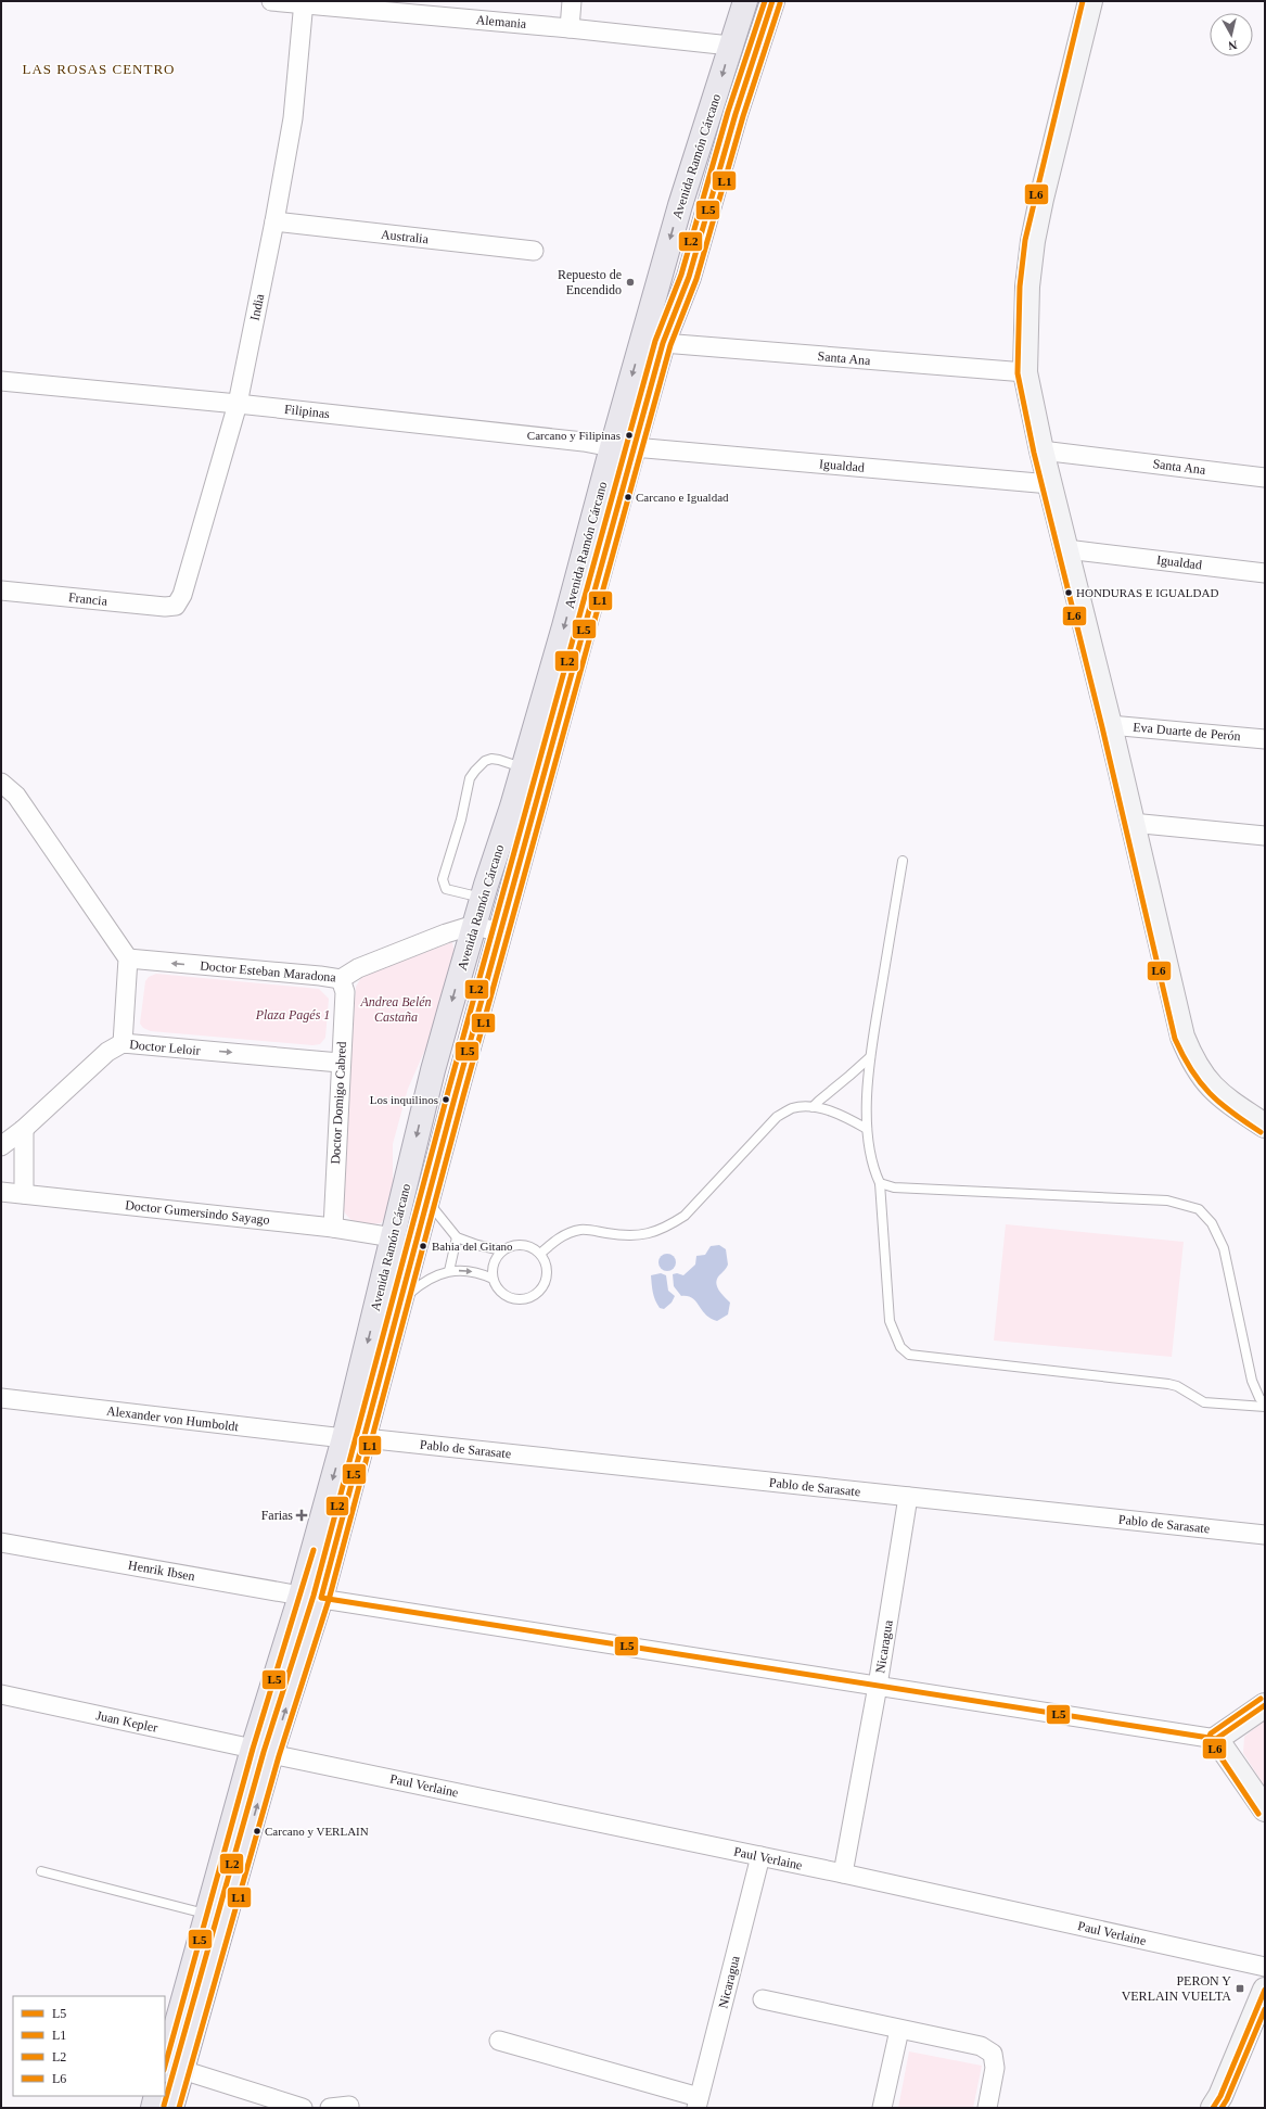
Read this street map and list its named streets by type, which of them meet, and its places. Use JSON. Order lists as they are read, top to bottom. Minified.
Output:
{"streets":{"main road":["Avenida Ramón Cárcano"],"street":["Alemania","Australia","India","Santa Ana","Filipinas","Igualdad","Francia","Eva Duarte de Perón","Doctor Esteban Maradona","Doctor Leloir","Doctor Domigo Cabred","Doctor Gumersindo Sayago","Alexander von Humboldt","Pablo de Sarasate","Henrik Ibsen","Nicaragua","Juan Kepler","Paul Verlaine"]},"crossings":[["Alemania","Avenida Ramón Cárcano"],["Alemania","India"],["Avenida Ramón Cárcano","Santa Ana"],["Avenida Ramón Cárcano","Filipinas"],["Avenida Ramón Cárcano","Igualdad"],["Avenida Ramón Cárcano","Doctor Esteban Maradona"],["Avenida Ramón Cárcano","Doctor Gumersindo Sayago"],["Avenida Ramón Cárcano","Alexander von Humboldt"],["Avenida Ramón Cárcano","Pablo de Sarasate"],["Avenida Ramón Cárcano","Henrik Ibsen"],["Avenida Ramón Cárcano","Juan Kepler"],["Avenida Ramón Cárcano","Paul Verlaine"],["Australia","India"],["India","Filipinas"],["India","Francia"],["Filipinas","Igualdad"],["Doctor Esteban Maradona","Doctor Domigo Cabred"],["Doctor Leloir","Doctor Domigo Cabred"],["Doctor Domigo Cabred","Doctor Gumersindo Sayago"],["Alexander von Humboldt","Pablo de Sarasate"],["Pablo de Sarasate","Nicaragua"],["Henrik Ibsen","Nicaragua"],["Nicaragua","Paul Verlaine"],["Juan Kepler","Paul Verlaine"]],"one_way":["Doctor Esteban Maradona","Doctor Leloir"],"districts":["LAS ROSAS CENTRO"],"parks":["Andrea Belén Castaña","Plaza Pagés 1"],"places":{"other":["Repuesto de Encendido","Carcano y Filipinas","Carcano e Igualdad","HONDURAS E IGUALDAD","Los inquilinos","Bahia del Gitano","Carcano y VERLAIN"],"health":["Farias"],"transit":["PERON Y VERLAIN VUELTA"]},"lines":["transit line L5","transit line L2","transit line L6","transit line L1"],"legend":["L5","L1","L2","L6"],"north":"bottom"}
